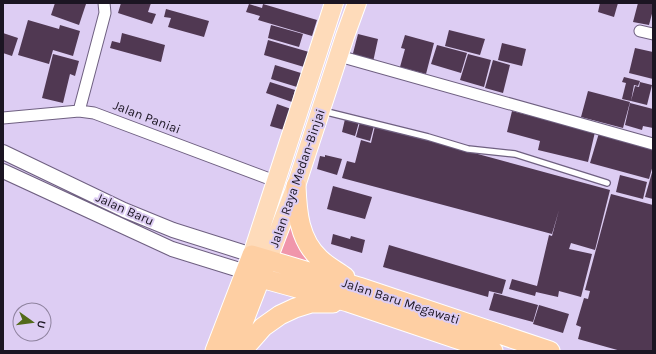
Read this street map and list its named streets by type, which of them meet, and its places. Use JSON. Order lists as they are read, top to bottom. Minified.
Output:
{"streets":{"highway":["Jalan Raya Medan-Binjai","Jalan Baru Megawati"],"street":["Jalan Paniai","Jalan Baru"]},"crossings":[["Jalan Paniai","Jalan Raya Medan-Binjai"],["Jalan Raya Medan-Binjai","Jalan Baru"],["Jalan Raya Medan-Binjai","Jalan Baru Megawati"],["Jalan Baru","Jalan Baru Megawati"]],"north":"right"}
